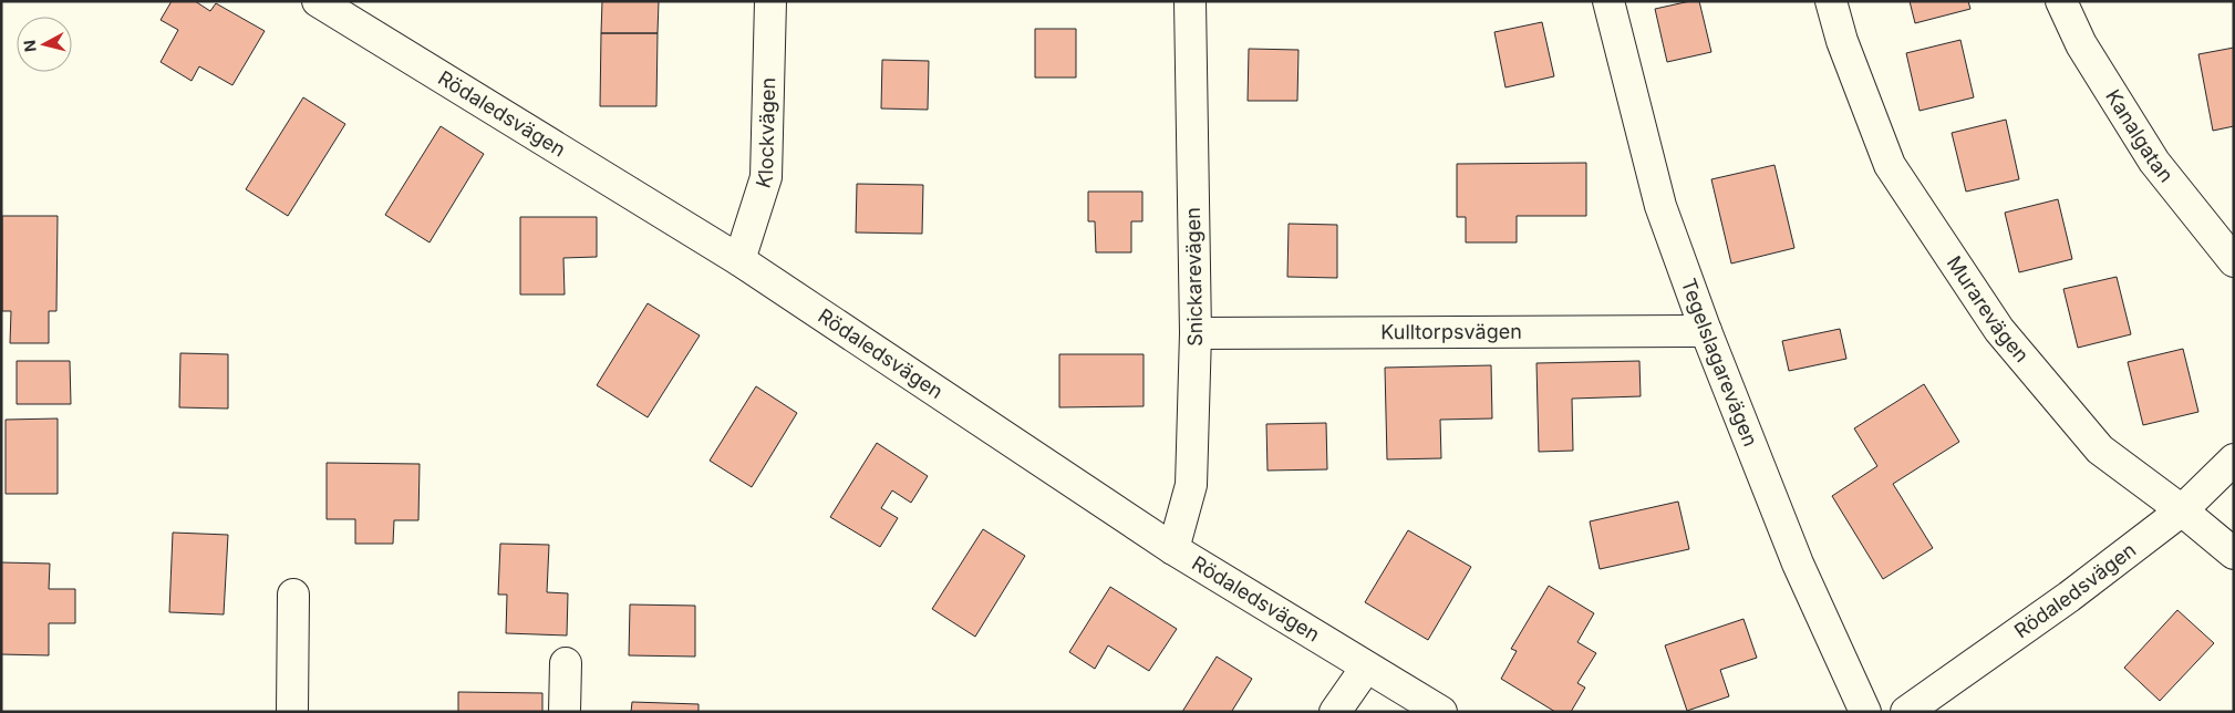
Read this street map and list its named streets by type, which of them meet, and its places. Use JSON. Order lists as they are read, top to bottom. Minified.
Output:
{"streets":{"street":["Rödaledsvägen","Klockvägen","Kanalgatan","Snickarevägen","Murarevägen","Kulltorpsvägen","Tegelslagarevägen"]},"crossings":[["Rödaledsvägen","Klockvägen"],["Rödaledsvägen","Snickarevägen"],["Rödaledsvägen","Murarevägen"],["Snickarevägen","Kulltorpsvägen"],["Kulltorpsvägen","Tegelslagarevägen"]],"north":"left"}
